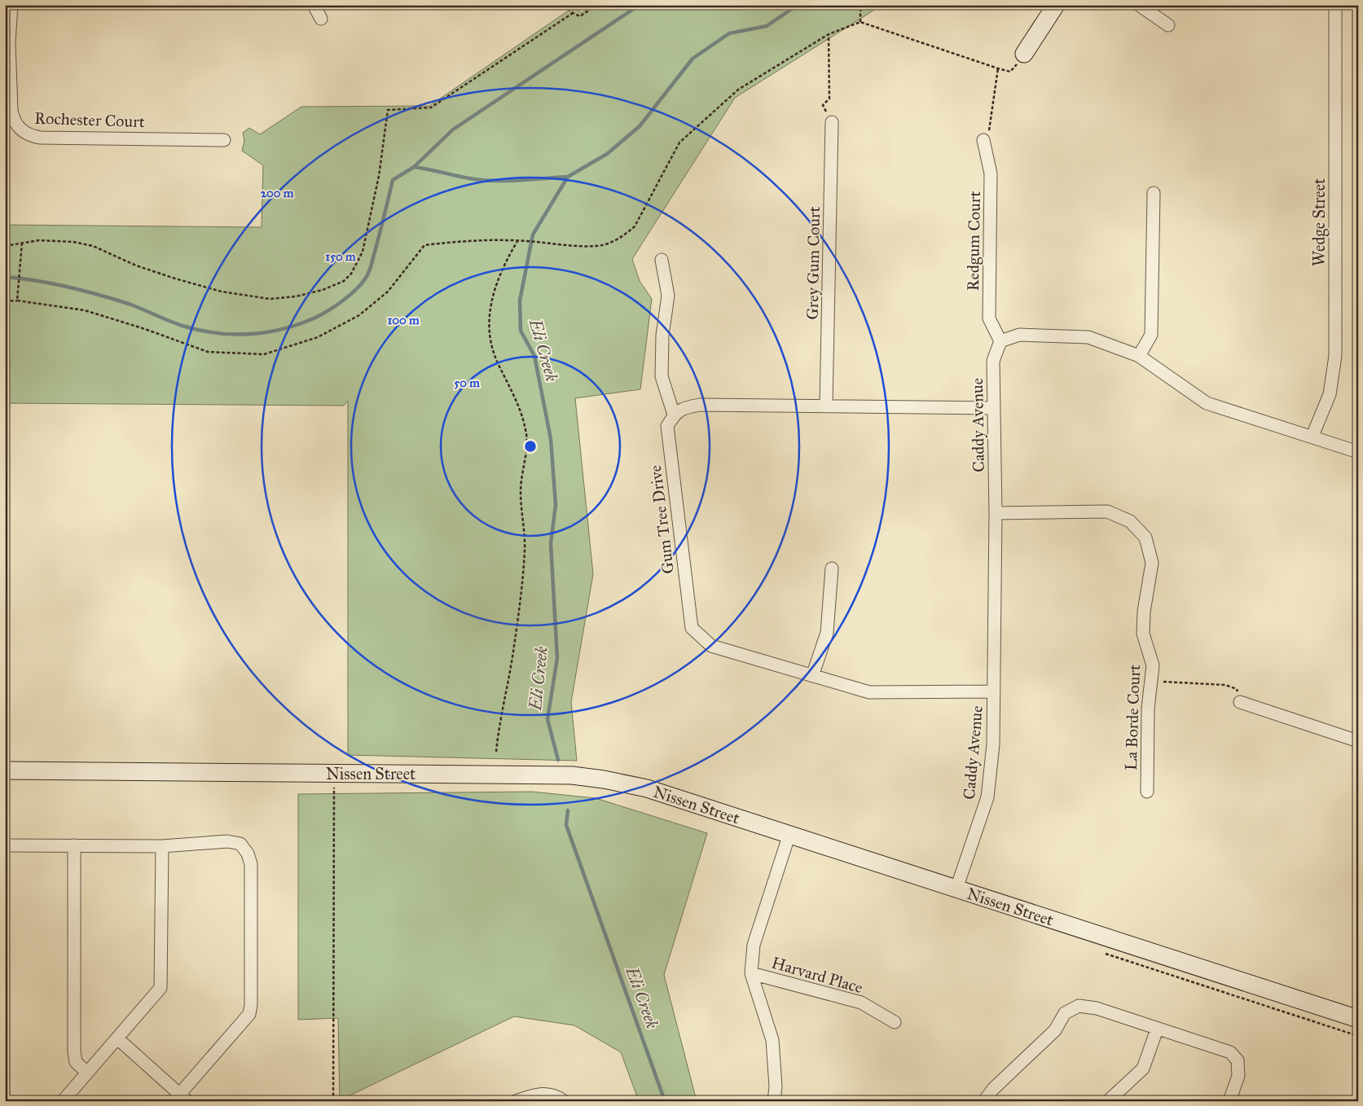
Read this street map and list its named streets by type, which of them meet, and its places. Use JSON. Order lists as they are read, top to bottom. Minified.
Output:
{"streets":{"street":["Rochester Court","Wedge Street","Redgum Court","Grey Gum Court","Caddy Avenue","Gum Tree Drive","La Borde Court","Nissen Street","Harvard Place"]},"crossings":[["Redgum Court","Caddy Avenue"],["Caddy Avenue","Gum Tree Drive"],["Caddy Avenue","La Borde Court"],["Caddy Avenue","Nissen Street"]],"water":["Eli Creek"],"rings":["200 m","150 m","100 m","50 m"]}
